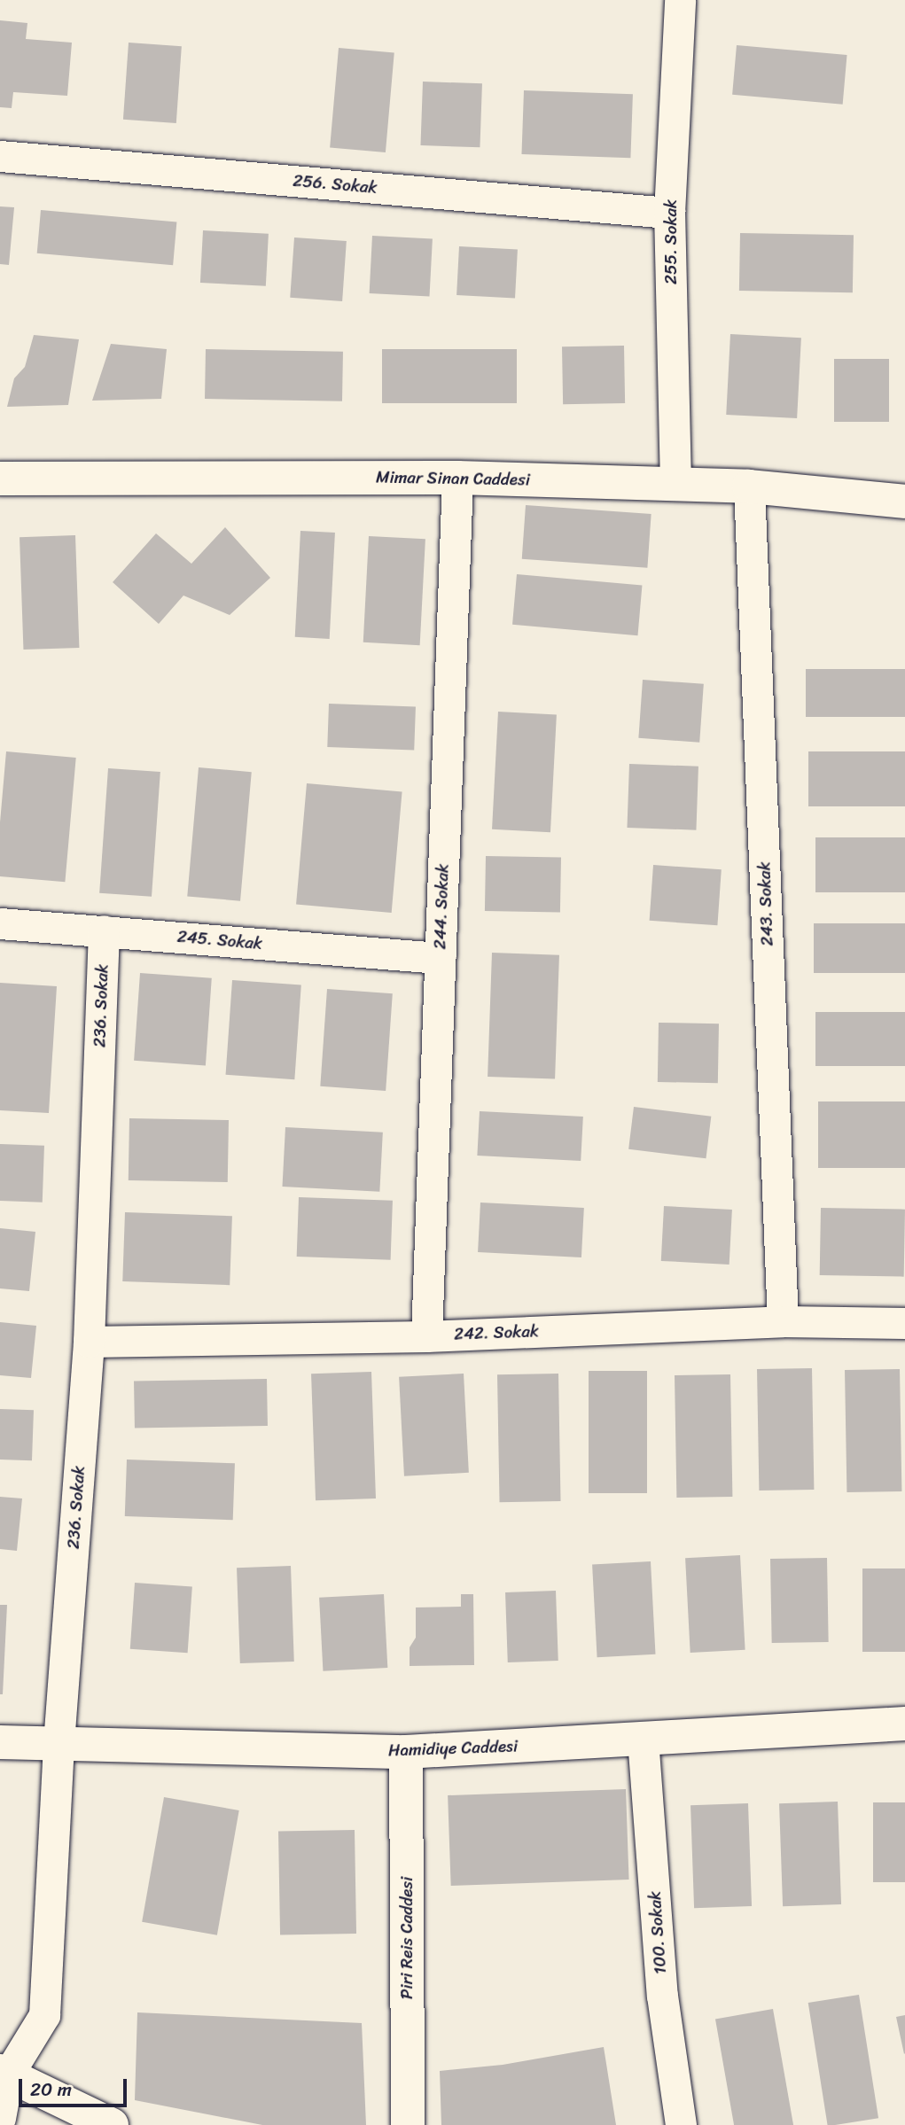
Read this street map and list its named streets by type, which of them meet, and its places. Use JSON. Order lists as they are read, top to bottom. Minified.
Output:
{"streets":{"street":["256. Sokak","255. Sokak","Mimar Sinan Caddesi","243. Sokak","244. Sokak","245. Sokak","236. Sokak","242. Sokak","Hamidiye Caddesi","100. Sokak","Piri Reis Caddesi"]},"crossings":[["256. Sokak","255. Sokak"],["255. Sokak","Mimar Sinan Caddesi"],["Mimar Sinan Caddesi","243. Sokak"],["Mimar Sinan Caddesi","244. Sokak"],["243. Sokak","242. Sokak"],["244. Sokak","245. Sokak"],["244. Sokak","242. Sokak"],["245. Sokak","236. Sokak"],["236. Sokak","242. Sokak"],["236. Sokak","Hamidiye Caddesi"],["Hamidiye Caddesi","100. Sokak"],["Hamidiye Caddesi","Piri Reis Caddesi"]],"scale_bar":"20 m"}
